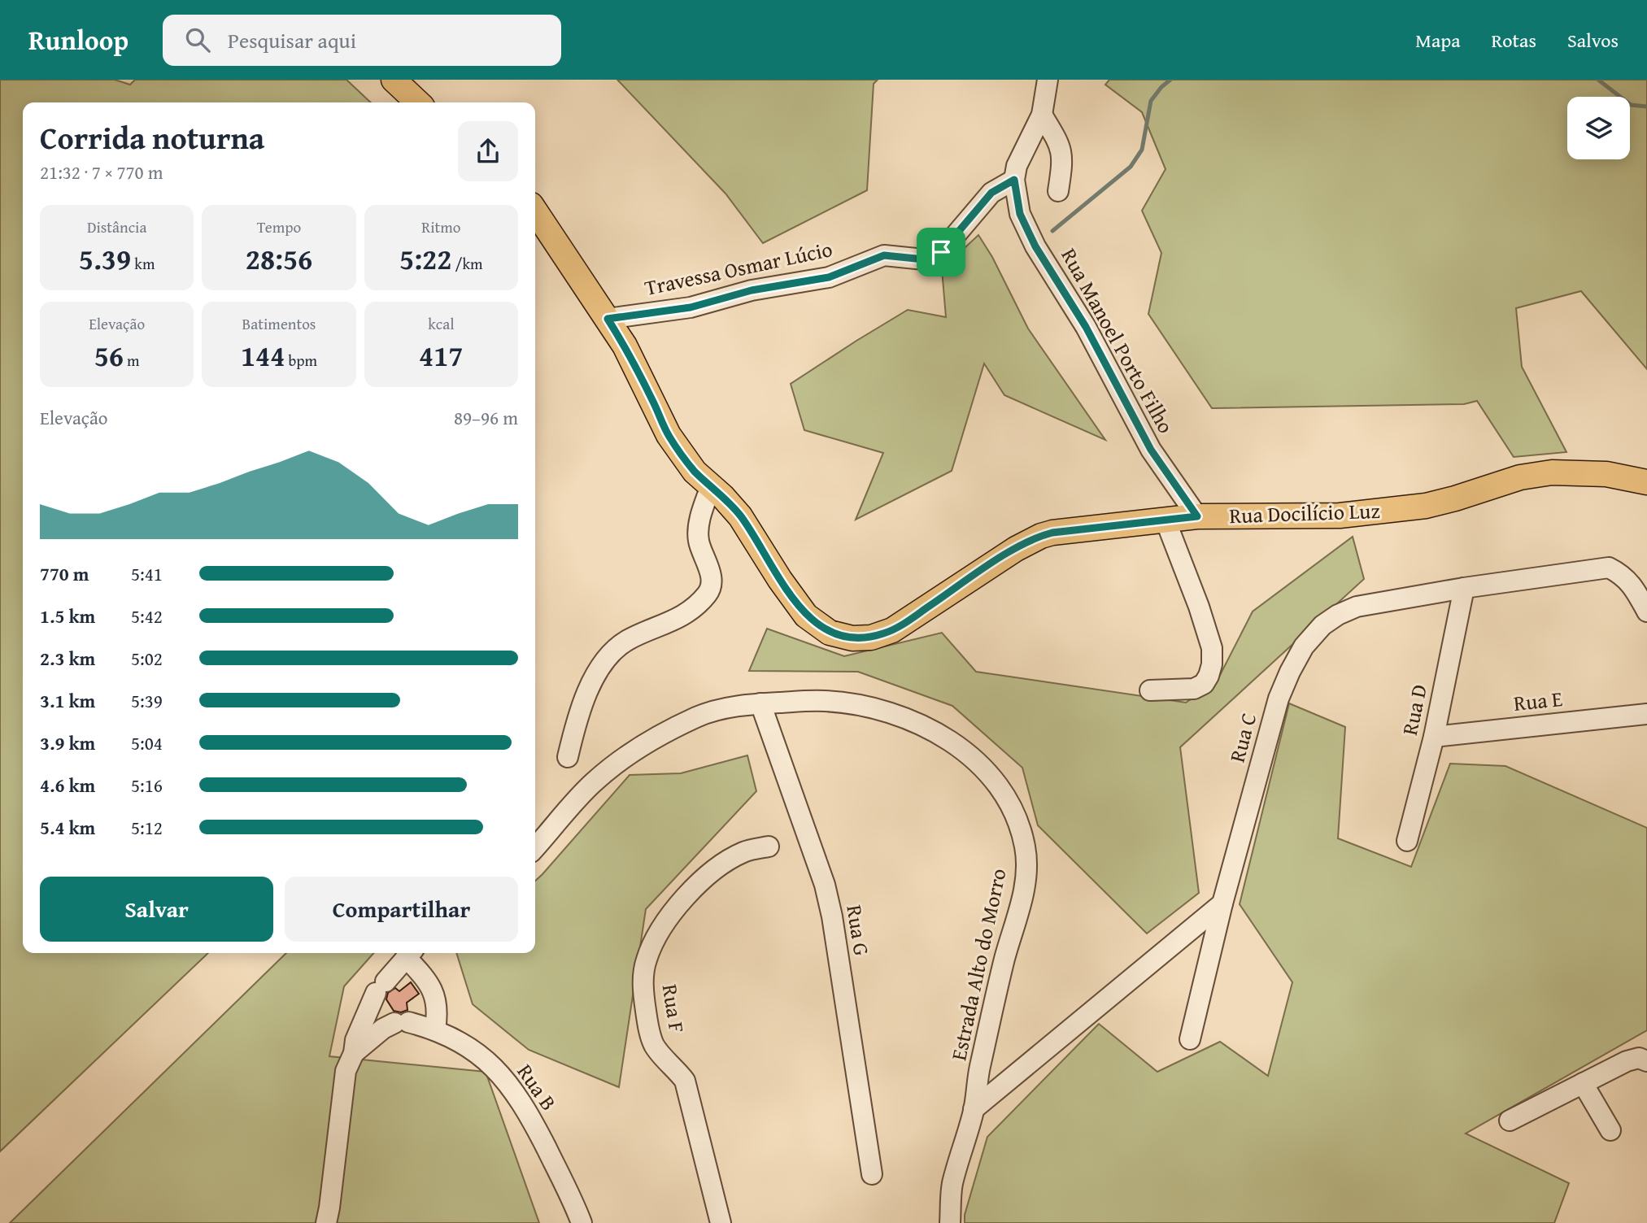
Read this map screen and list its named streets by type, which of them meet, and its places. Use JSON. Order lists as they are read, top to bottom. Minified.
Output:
{"streets":{"main road":["Rua Docilício Luz"],"street":["Travessa Osmar Lúcio","Rua Manoel Porto Filho","Rua E","Rua D","Rua C","Rua G","Estrada Alto do Morro","Rua F","Rua B"]},"crossings":[["Travessa Osmar Lúcio","Rua Manoel Porto Filho"],["Travessa Osmar Lúcio","Rua Docilício Luz"],["Rua Manoel Porto Filho","Rua Docilício Luz"],["Rua E","Rua D"],["Rua D","Rua C"],["Rua G","Estrada Alto do Morro"]],"page":{"header":"Runloop","search":"Pesquisar aqui","nav":["Mapa","Rotas","Salvos"],"heading":["Corrida noturna","21:32 · 7 × 770 m"],"stats":[["Distância","5.39 km"],["Tempo","28:56"],["Ritmo","5:22 /km"],["Elevação","56 m"],["Batimentos","144 bpm"],["kcal","417"]],"chart":["Elevação","89–96 m"],"list":[{"name":"770 m","note":"5:41"},{"name":"1.5 km","note":"5:42"},{"name":"2.3 km","note":"5:02"},{"name":"3.1 km","note":"5:39"},{"name":"3.9 km","note":"5:04"},{"name":"4.6 km","note":"5:16"},{"name":"5.4 km","note":"5:12"}],"buttons":["Salvar","Compartilhar"]}}
